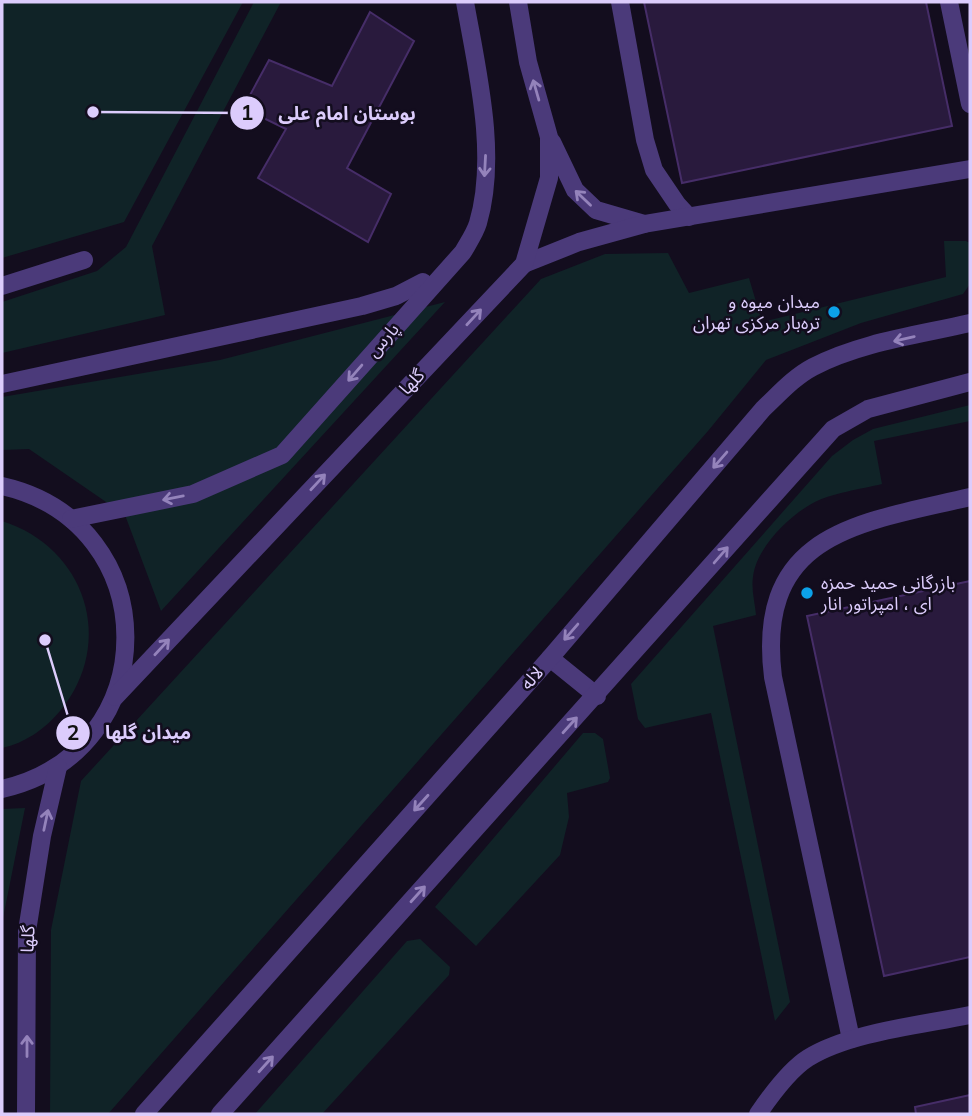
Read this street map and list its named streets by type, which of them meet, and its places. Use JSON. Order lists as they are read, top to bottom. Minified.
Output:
{"streets":{"street":["پارس","گلها","لاله"]},"one_way":["پارس","گلها"],"places":["بوستان امام علی","میدان میوه و تره‌بار مرکزی تهران","بازرگانی حمید حمزه ای ، امپراتور انار","میدان گلها"]}
